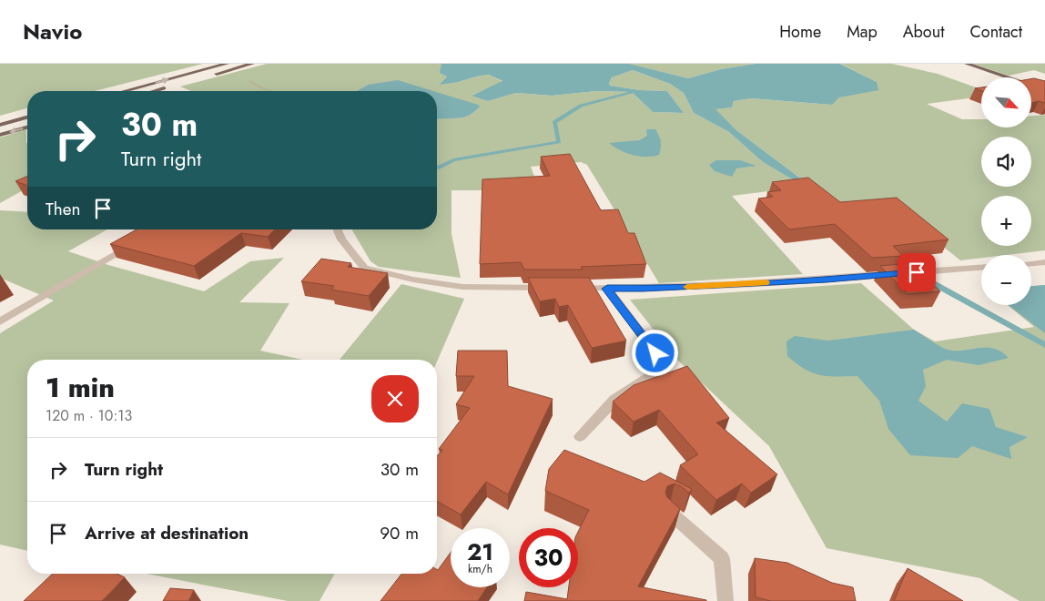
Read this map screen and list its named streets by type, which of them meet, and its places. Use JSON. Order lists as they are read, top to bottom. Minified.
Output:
{"north":"bottom right","page":{"header":"Navio","nav":["Home","Map","About","Contact"],"map_buttons":["+","−"],"turn":["30 m","Turn right"],"then":"Then","heading":["1 min","120 m · 10:13"],"list":[{"name":"Turn right","value":"30 m"},{"name":"Arrive at destination","value":"90 m"}],"speed":"21 km/h","limit":"30"}}
